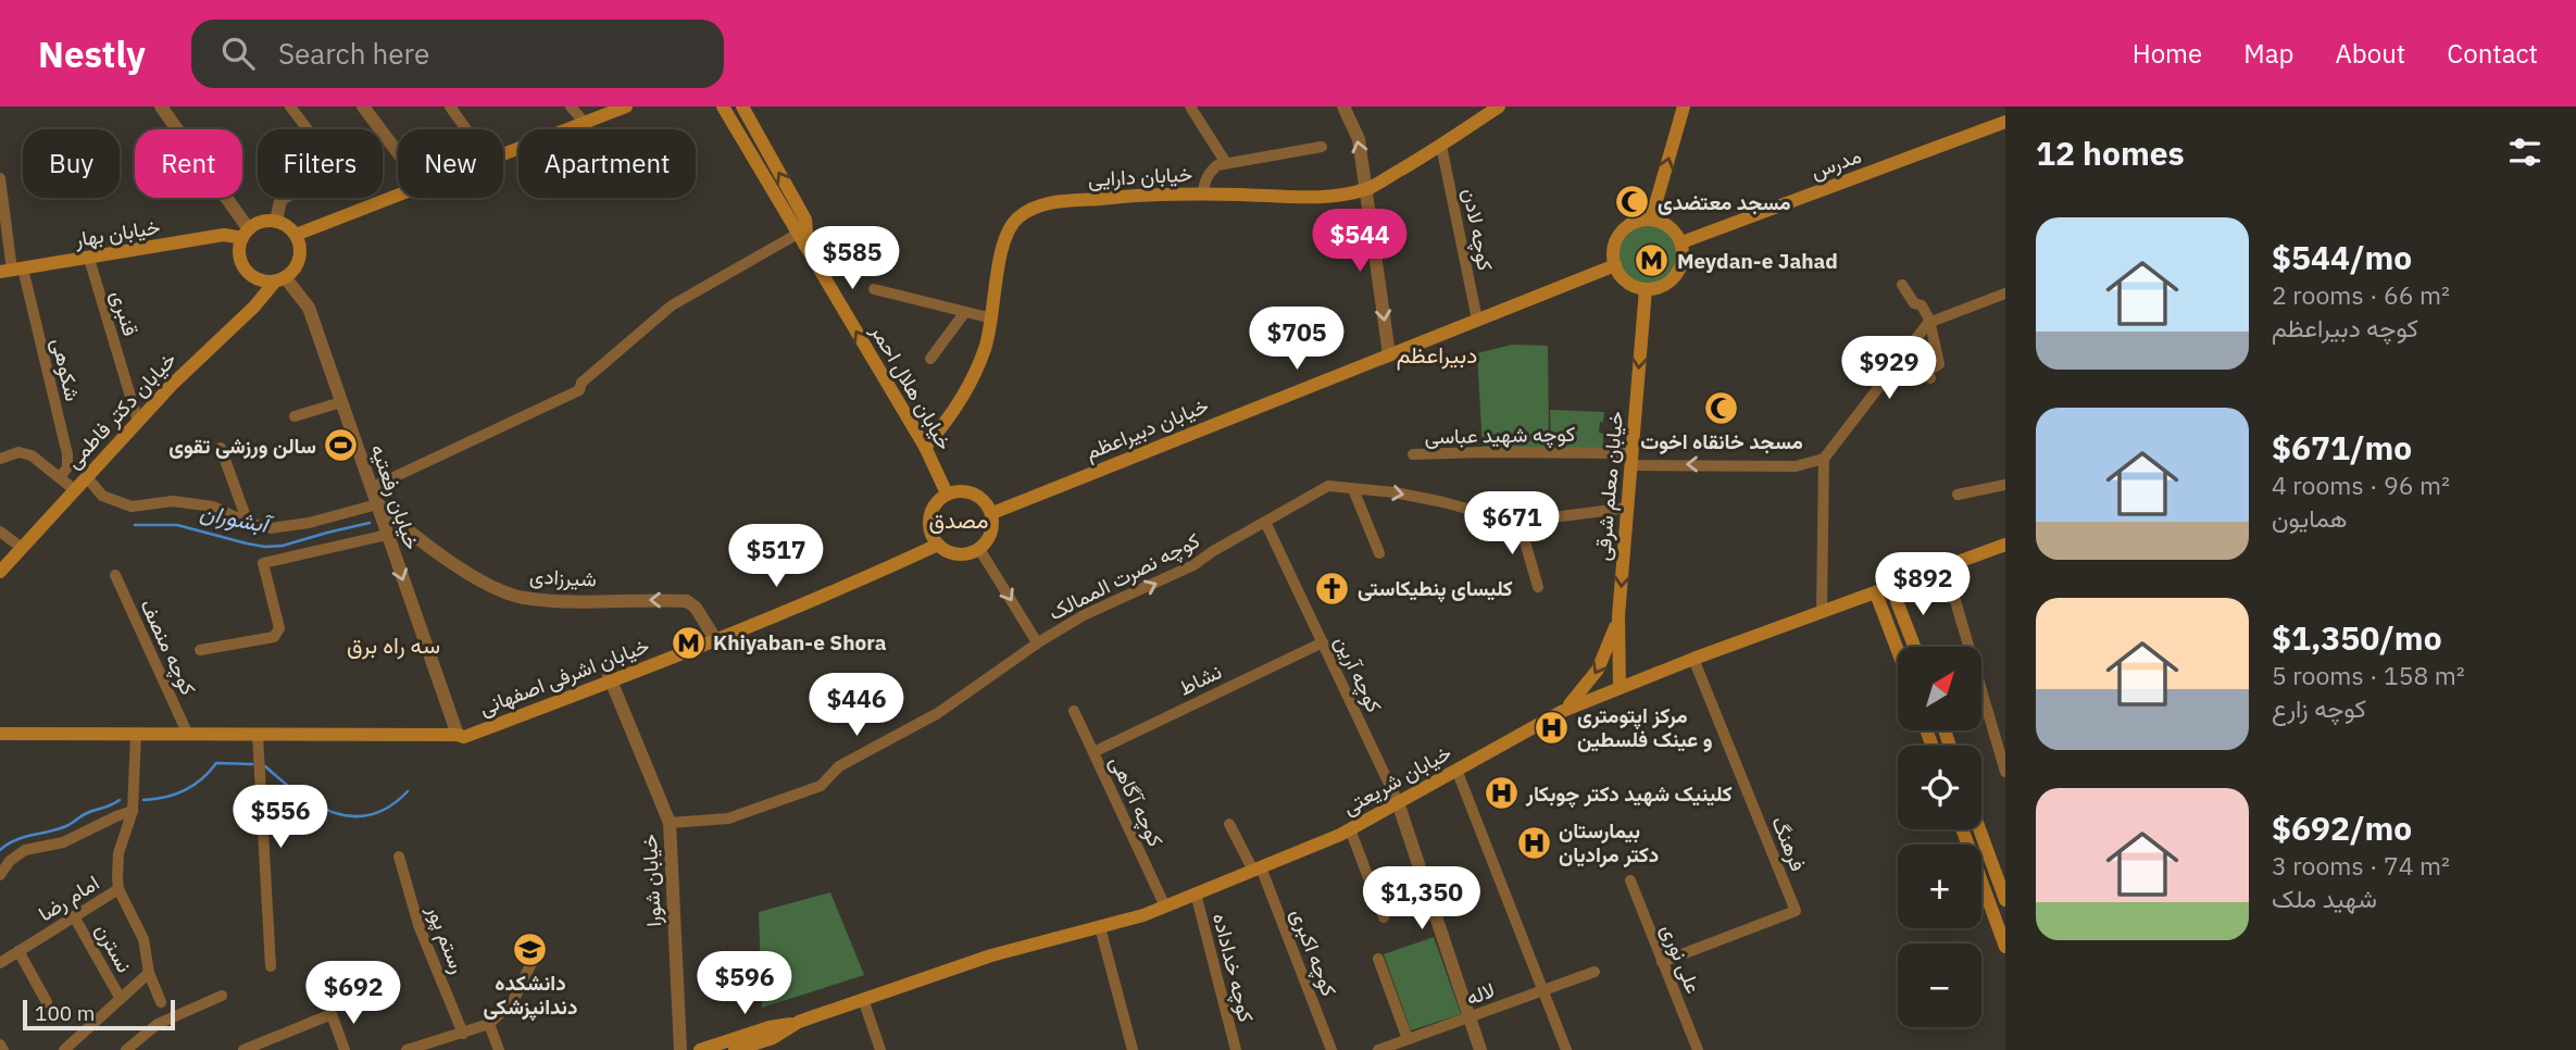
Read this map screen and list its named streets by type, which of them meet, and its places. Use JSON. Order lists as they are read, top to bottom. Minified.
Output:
{"streets":{"main road":["مدرس","خیابان دارایی","خیابان بهار","خیابان هلال احمر","خیابان دکتر فاطمی","خیابان دبیراعظم","خیابان معلم شرقی","خیابان اشرفی اصفهانی","خیابان شریعتی"],"street":["کوچه لادن","قنبری","شکوهی","کوچه شهید عباسی","خیابان رفعتیه","کوچه نصرت الممالک","شیرزادی","کوچه منصف","کوچه آرین","نشاط","کوچه آگاهی","فرهنگ","خیابان شورا","امام رضا","رستم پور","نسترن","کوچه اکبری","علی نوری","کوچه خداداده","لاله"]},"crossings":[["مدرس","خیابان دبیراعظم"],["مدرس","خیابان معلم شرقی"],["خیابان دارایی","کوچه لادن"],["خیابان دارایی","خیابان هلال احمر"],["کوچه لادن","خیابان دبیراعظم"],["خیابان بهار","قنبری"],["خیابان بهار","شکوهی"],["خیابان بهار","خیابان دکتر فاطمی"],["خیابان بهار","خیابان رفعتیه"],["قنبری","خیابان دکتر فاطمی"],["خیابان هلال احمر","خیابان دبیراعظم"],["خیابان هلال احمر","خیابان اشرفی اصفهانی"],["خیابان دکتر فاطمی","خیابان رفعتیه"],["خیابان دبیراعظم","خیابان معلم شرقی"],["خیابان دبیراعظم","خیابان اشرفی اصفهانی"],["کوچه شهید عباسی","خیابان معلم شرقی"],["خیابان معلم شرقی","کوچه نصرت الممالک"],["خیابان معلم شرقی","خیابان شریعتی"],["خیابان رفعتیه","شیرزادی"],["خیابان رفعتیه","خیابان اشرفی اصفهانی"],["کوچه نصرت الممالک","کوچه آرین"],["کوچه نصرت الممالک","خیابان شورا"],["شیرزادی","خیابان اشرفی اصفهانی"],["کوچه منصف","خیابان اشرفی اصفهانی"],["کوچه آرین","نشاط"],["کوچه آرین","خیابان شریعتی"],["خیابان اشرفی اصفهانی","خیابان شورا"],["نشاط","کوچه آگاهی"],["خیابان شریعتی","کوچه آگاهی"],["خیابان شریعتی","فرهنگ"],["خیابان شریعتی","کوچه اکبری"],["خیابان شریعتی","کوچه خداداده"],["فرهنگ","علی نوری"],["امام رضا","نسترن"]],"one_way":["خیابان هلال احمر","کوچه شهید عباسی","خیابان معلم شرقی","خیابان رفعتیه","کوچه نصرت الممالک","شیرزادی"],"districts":["دبیراعظم","مصدق","سه راه برق"],"water":["آبشوران"],"places":{"mosque":["مسجد معتضدی","مسجد خانقاه اخوت"],"metro station":["Meydan-e Jahad","Khiyaban-e Shora"],"sports":["سالن ورزشی تقوی"],"church":["کلیسای پنطیکاستی"],"hospital":["مرکز اپتومتری و عینک فلسطین","کلینیک شهید دکتر چوبکار","بیمارستان دکتر مرادیان"],"school or university":["دانشکده دندانپزشکی"]},"scale_bar":"100 m","north":"top right","page":{"header":"Nestly","search":"Search here","nav":["Home","Map","About","Contact"],"heading":"12 homes","chip":["Buy","Rent","Filters","New","Apartment"],"list":[{"name":"$544/mo","note":"2 rooms · 66 m² · کوچه دبیراعظم"},{"name":"$671/mo","note":"4 rooms · 96 m² · همایون"},{"name":"$1,350/mo","note":"5 rooms · 158 m² · کوچه زارع"},{"name":"$692/mo","note":"3 rooms · 74 m² · شهید ملک"}],"price":["$544","$585","$705","$929","$671","$517","$892","$446","$556","$1,350","$596","$692"],"map_buttons":["+","−"],"scale":"100 m"}}
